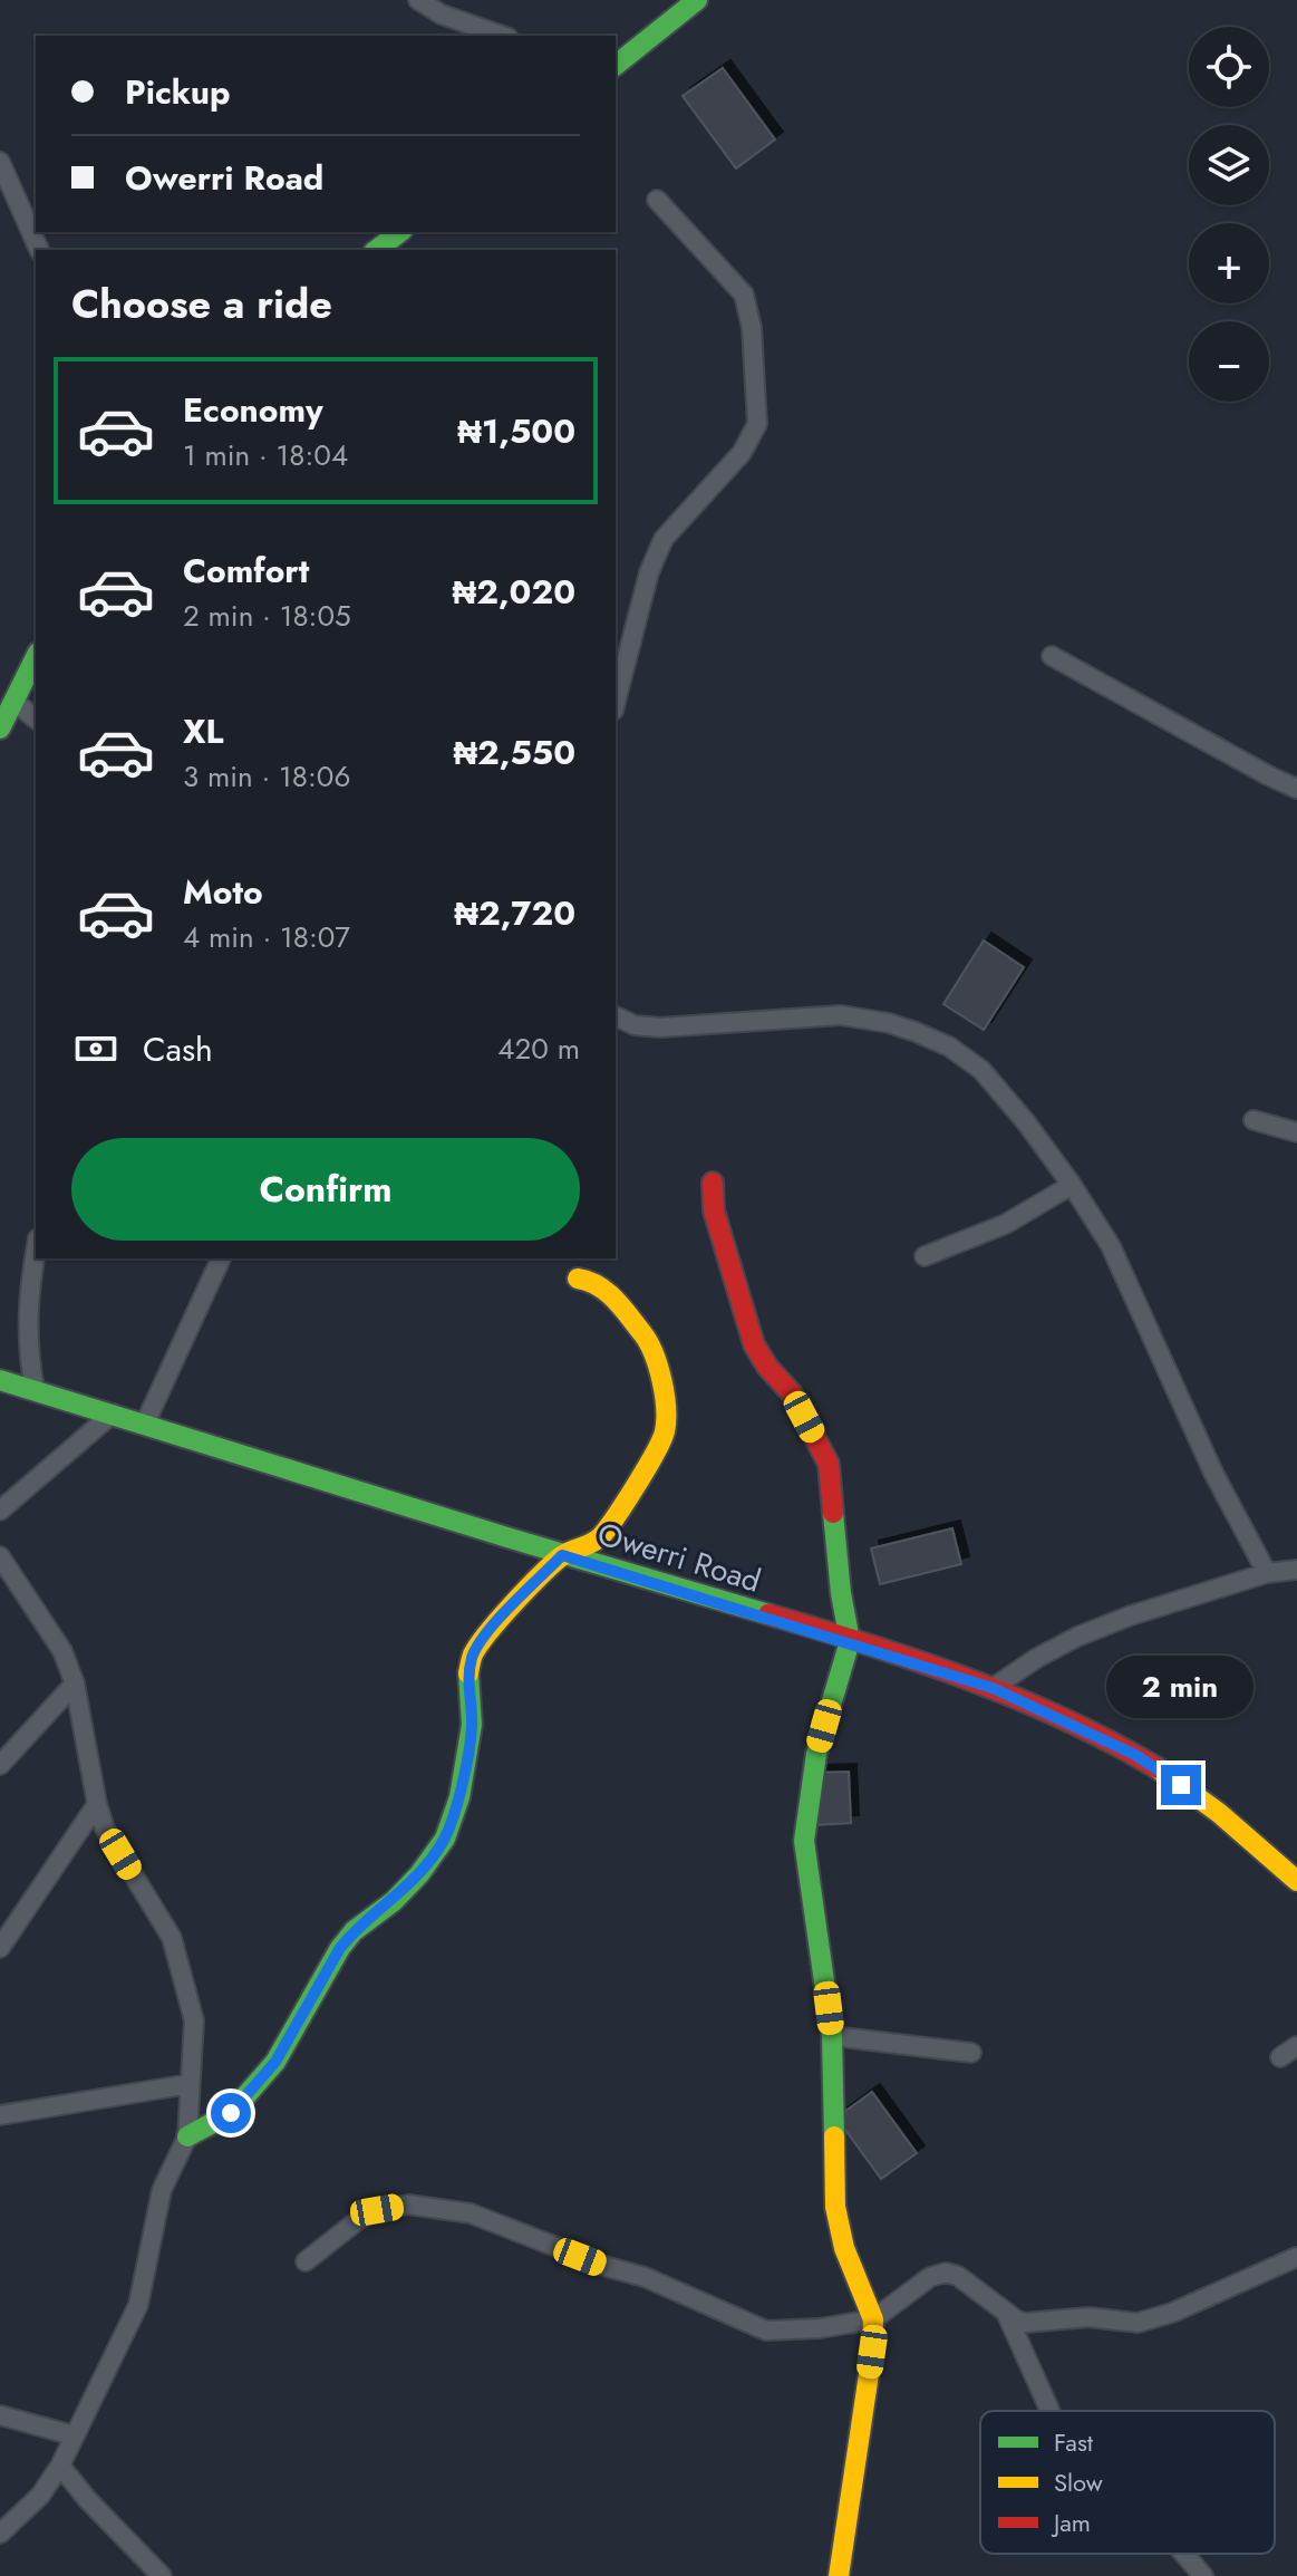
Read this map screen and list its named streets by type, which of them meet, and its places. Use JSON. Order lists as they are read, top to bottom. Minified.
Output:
{"streets":{"street":["Owerri Road"]},"legend":["Fast","Slow","Jam"],"page":{"map_buttons":["+","−"],"banner":["Pickup","Owerri Road"],"heading":"Choose a ride","list":[{"name":"Economy","note":"1 min · 18:04","value":"₦1,500"},{"name":"Comfort","note":"2 min · 18:05","value":"₦2,020"},{"name":"XL","note":"3 min · 18:06","value":"₦2,550"},{"name":"Moto","note":"4 min · 18:07","value":"₦2,720"}],"pay":["Cash","420 m"],"buttons":"Confirm","bubble":"2 min"}}
